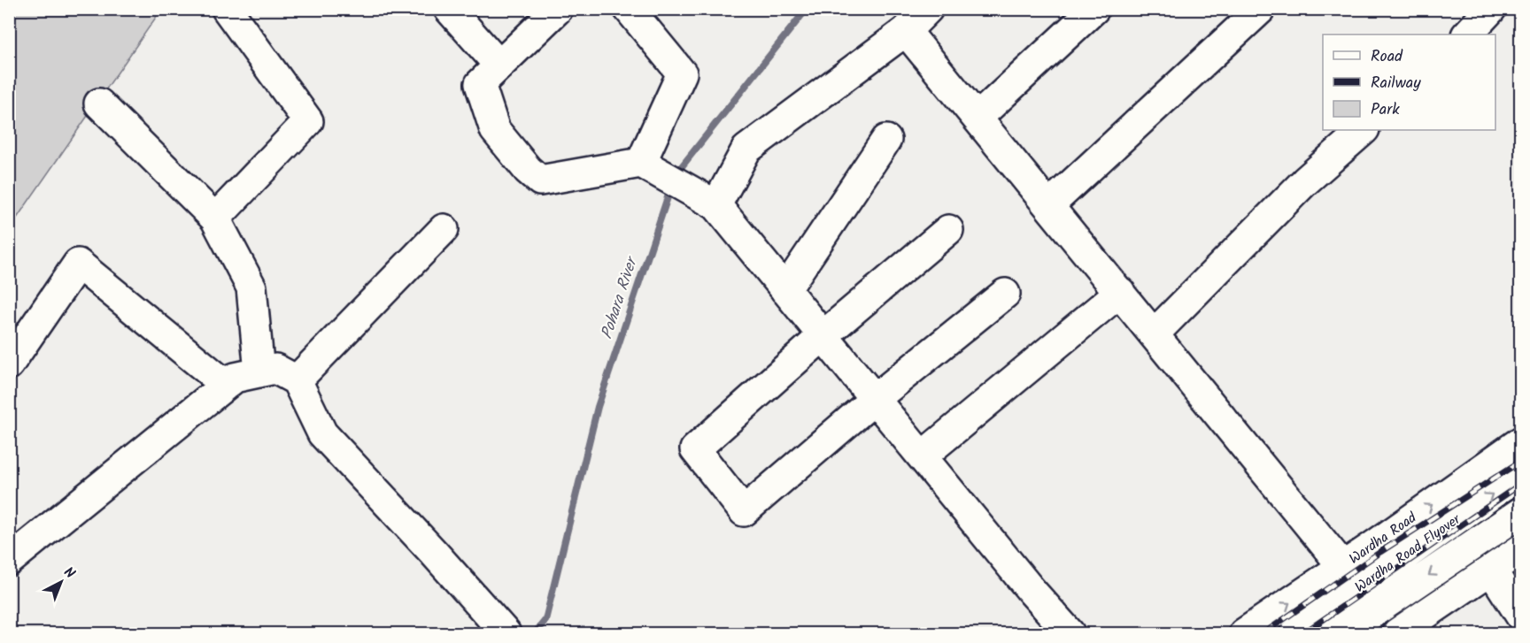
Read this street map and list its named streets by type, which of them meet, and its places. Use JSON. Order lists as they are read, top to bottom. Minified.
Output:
{"streets":{"main road":["Wardha Road","Wardha Road Flyover"]},"water":["Pohara River"],"legend":["Road","Railway","Park"],"north":"top right"}
